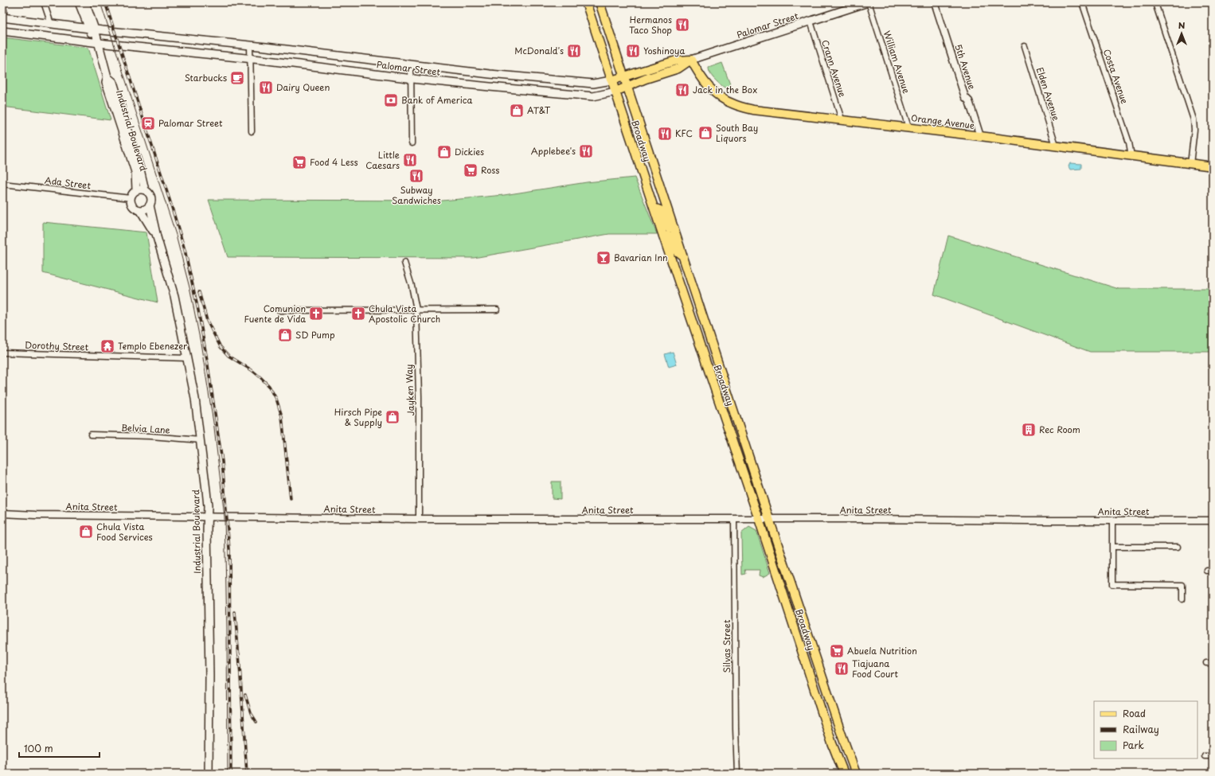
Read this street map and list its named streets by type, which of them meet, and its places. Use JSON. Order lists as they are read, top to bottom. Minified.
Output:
{"streets":{"main road":["Palomar Street","Orange Avenue","Industrial Boulevard","Broadway"],"street":["William Avenue","5th Avenue","Crann Avenue","Costa Avenue","Elden Avenue","Ada Street","Dorothy Street","Jayken Way","Belvia Lane","Anita Street","Silvas Street"]},"crossings":[["Palomar Street","William Avenue"],["Palomar Street","Crann Avenue"],["Palomar Street","Orange Avenue"],["Palomar Street","Industrial Boulevard"],["Palomar Street","Broadway"],["William Avenue","Orange Avenue"],["5th Avenue","Orange Avenue"],["Crann Avenue","Orange Avenue"],["Costa Avenue","Orange Avenue"],["Elden Avenue","Orange Avenue"],["Industrial Boulevard","Ada Street"],["Industrial Boulevard","Dorothy Street"],["Industrial Boulevard","Belvia Lane"],["Industrial Boulevard","Anita Street"],["Broadway","Anita Street"],["Jayken Way","Anita Street"],["Anita Street","Silvas Street"]],"places":{"restaurant":["Hermanos Taco Shop","McDonald's","Yoshinoya","Dairy Queen","Jack in the Box","KFC","Applebee's","Little Caesars","Subway Sandwiches","Tiajuana Food Court"],"cafe":["Starbucks"],"bank":["Bank of America"],"shop":["AT&T","South Bay Liquors","Dickies","SD Pump","Hirsch Pipe & Supply","Chula Vista Food Services"],"station":["Palomar Street"],"supermarket":["Food 4 Less","Ross","Abuela Nutrition"],"bar":["Bavarian Inn"],"church":["Comunion Fuente de Vida","Chula Vista Apostolic Church"],"temple":["Templo Ebenezer"],"building":["Rec Room"]},"legend":["Road","Railway","Park"],"scale_bar":"100 m","north":"top"}
